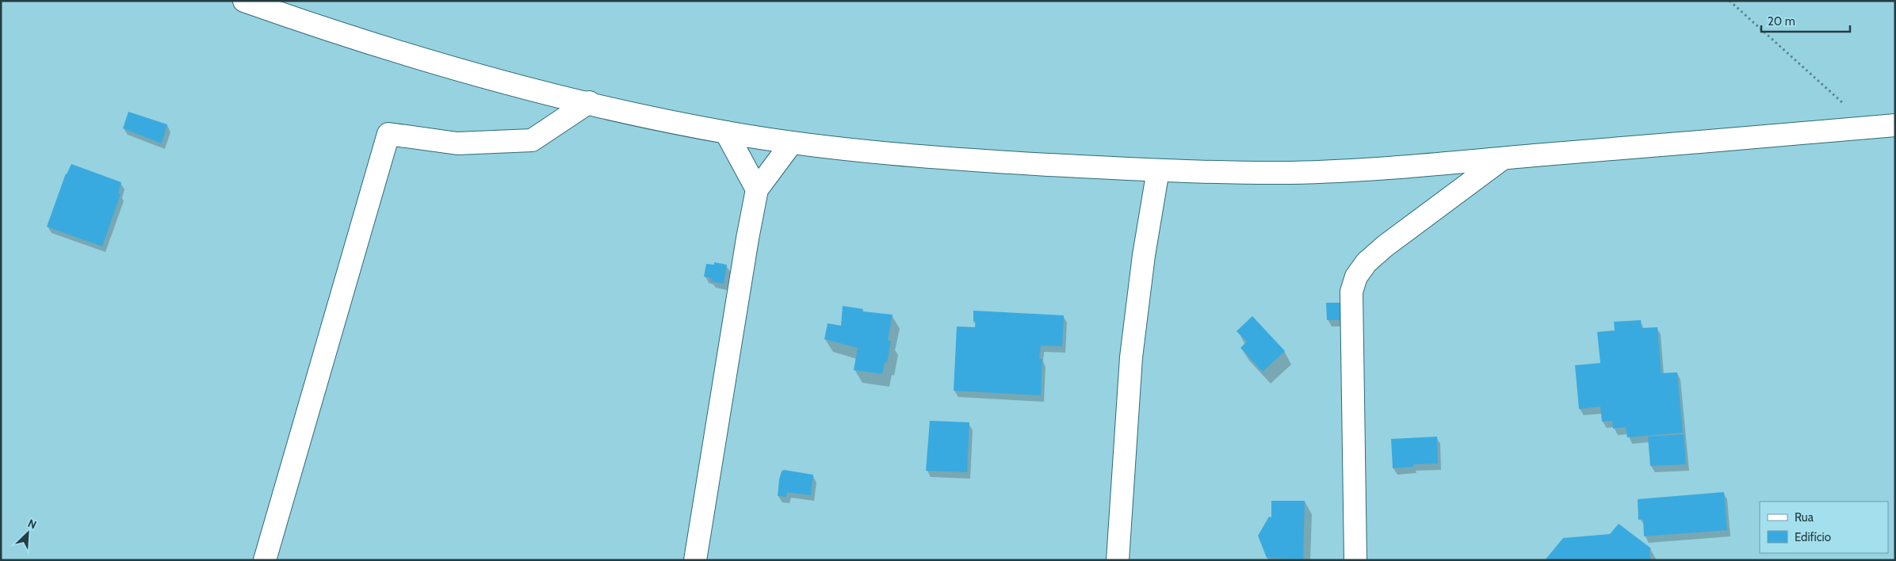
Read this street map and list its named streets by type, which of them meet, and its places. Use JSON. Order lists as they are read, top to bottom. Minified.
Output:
{"legend":["Rua","Edifício"],"scale_bar":"20 m","north":"top right"}
